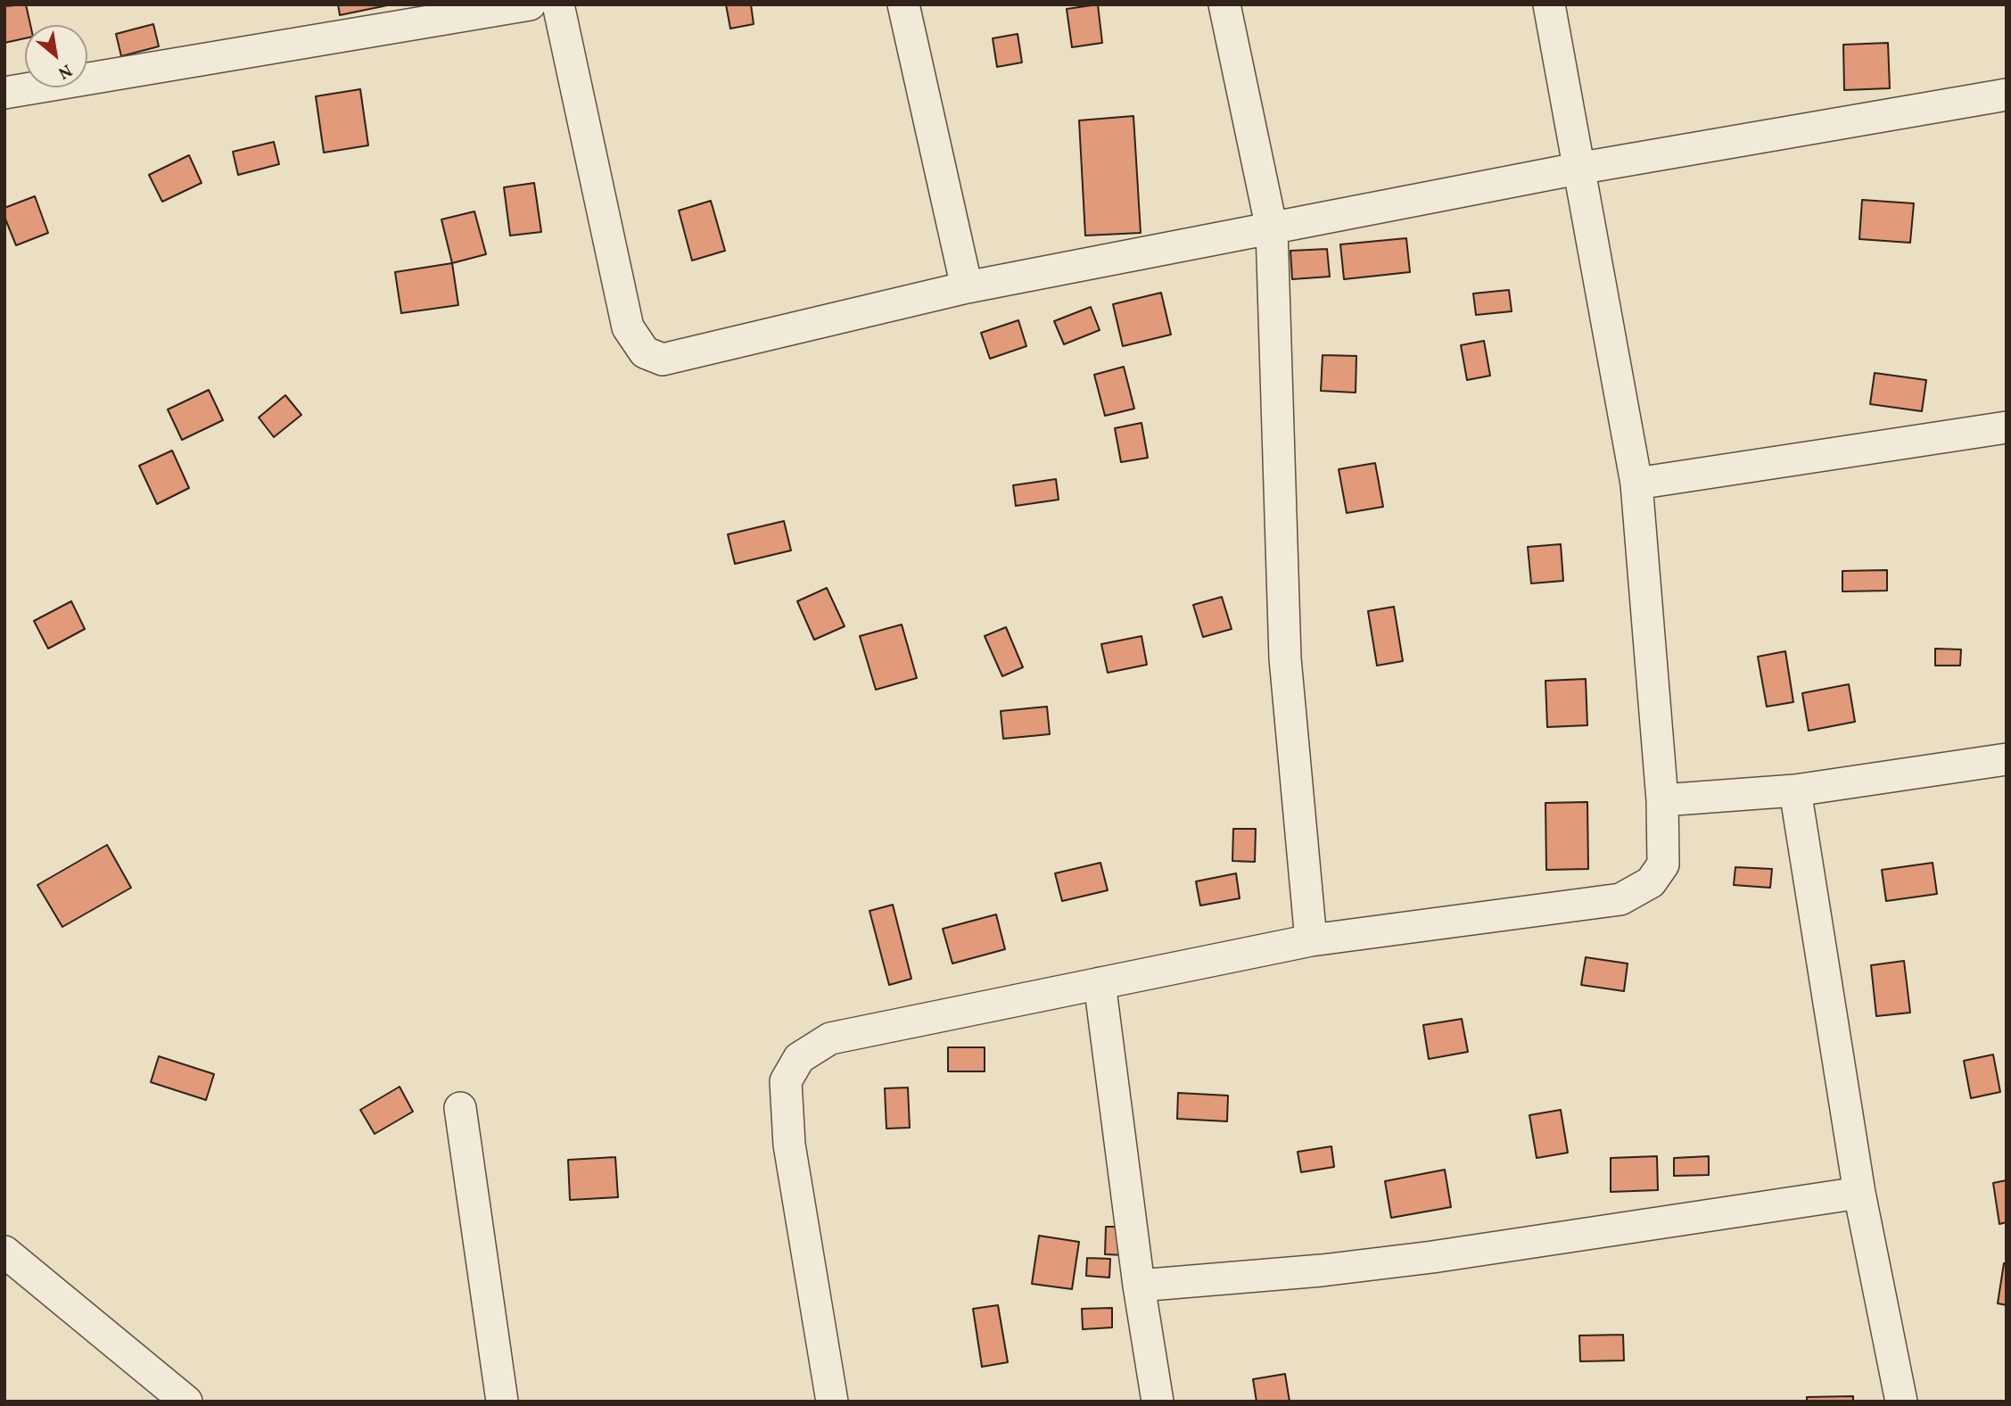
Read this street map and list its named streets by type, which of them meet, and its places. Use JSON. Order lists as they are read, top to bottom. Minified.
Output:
{"north":"bottom right"}
